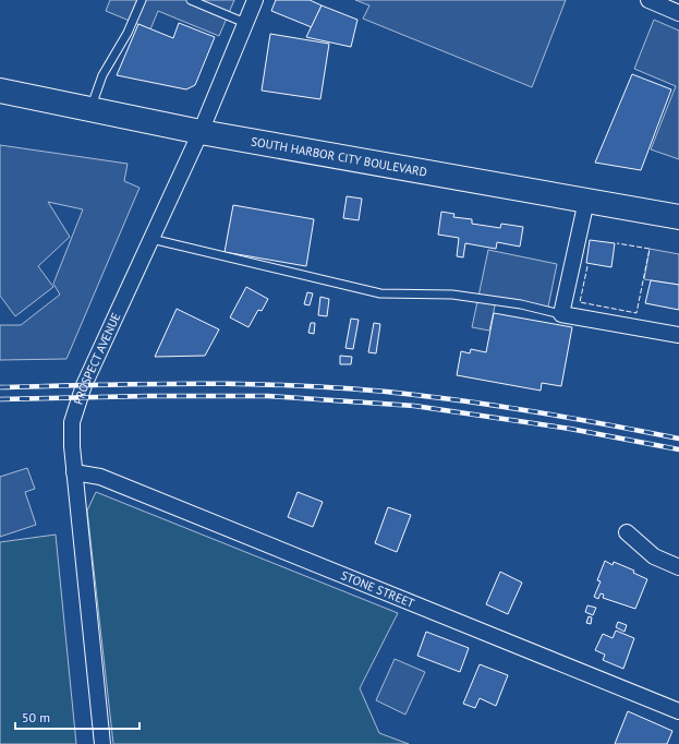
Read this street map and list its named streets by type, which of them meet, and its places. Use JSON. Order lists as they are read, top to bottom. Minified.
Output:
{"streets":{"main road":["SOUTH HARBOR CITY BOULEVARD"],"street":["PROSPECT AVENUE","STONE STREET"]},"crossings":[["SOUTH HARBOR CITY BOULEVARD","PROSPECT AVENUE"],["PROSPECT AVENUE","STONE STREET"]],"scale_bar":"50 m"}
